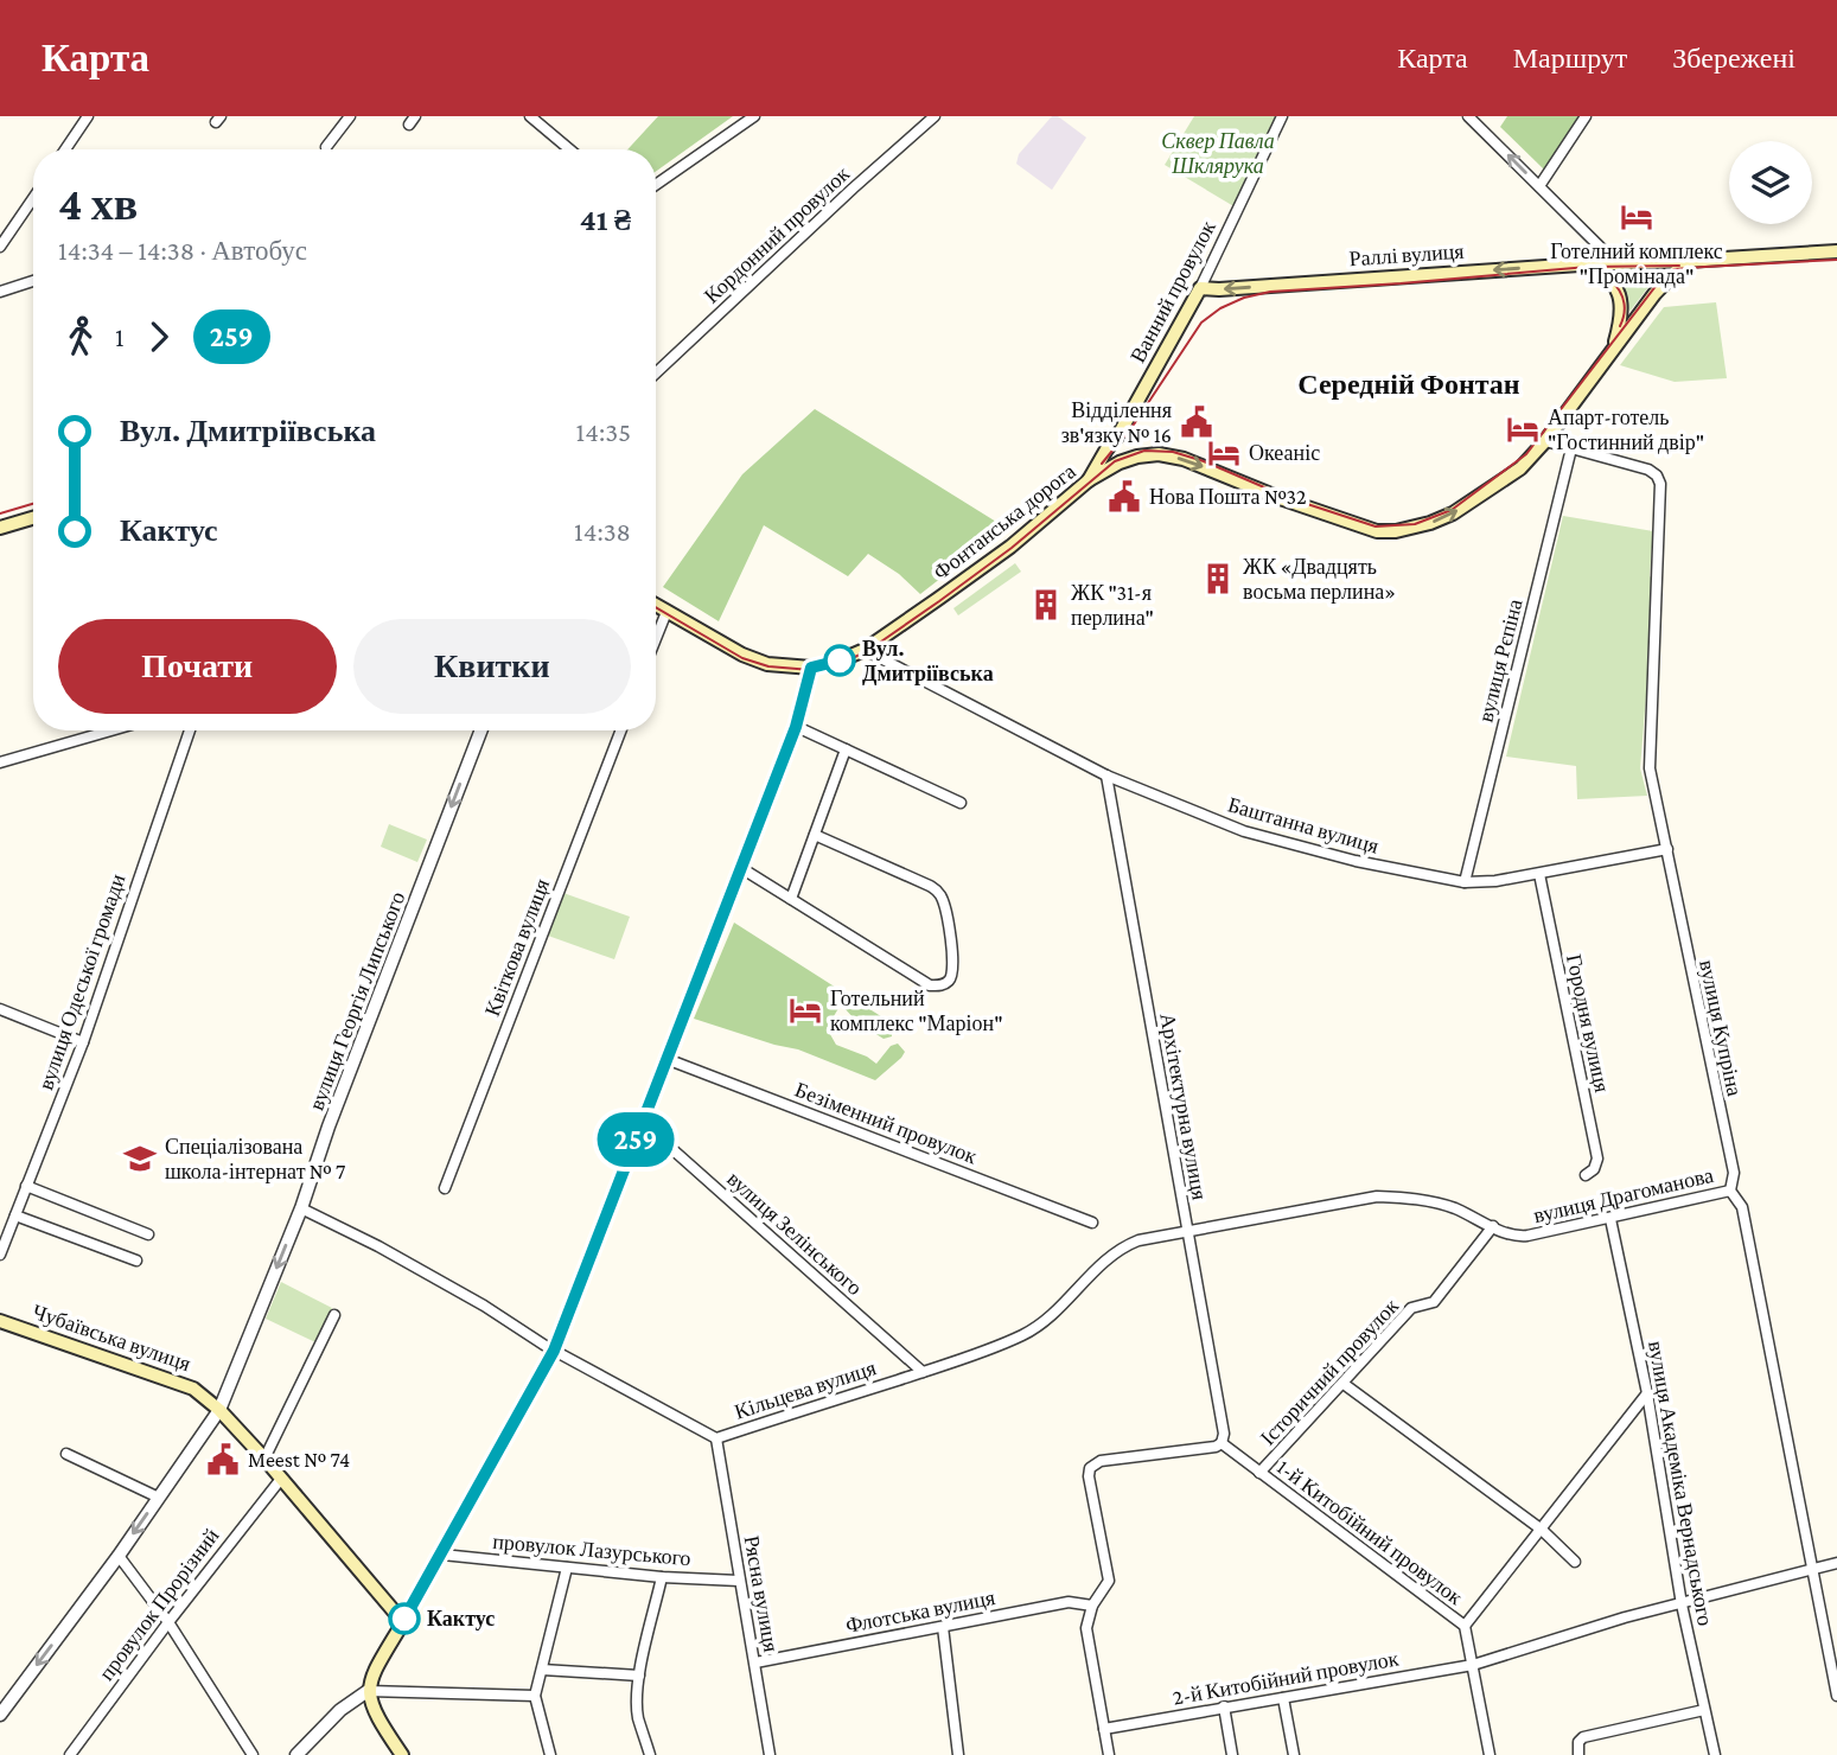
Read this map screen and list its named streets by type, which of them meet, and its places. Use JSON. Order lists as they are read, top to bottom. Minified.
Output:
{"streets":{"main road":["Раллі вулиця","Ванний провулок","Фонтанська дорога","Чубаївська вулиця"],"street":["Кордонний провулок","вулиця Рєпіна","Баштанна вулиця","Квіткова вулиця","вулиця Одеської громади","вулиця Георгія Липського","Городня вулиця","вулиця Купріна","Архітектурна вулиця","Безіменний провулок","вулиця Драгоманова","вулиця Зелінського","Історичний провулок","Кільцева вулиця","вулиця Академіка Вернадського","1-й Китобійний провулок","провулок Лазурського","Рясна вулиця","провулок Прорізний","Флотська вулиця","2-й Китобійний провулок"]},"crossings":[["Раллі вулиця","Ванний провулок"],["Раллі вулиця","Фонтанська дорога"],["Ванний провулок","Фонтанська дорога"],["Фонтанська дорога","Баштанна вулиця"],["Фонтанська дорога","вулиця Купріна"],["вулиця Рєпіна","Баштанна вулиця"],["вулиця Рєпіна","вулиця Купріна"],["Баштанна вулиця","Городня вулиця"],["Баштанна вулиця","вулиця Купріна"],["Баштанна вулиця","Архітектурна вулиця"],["вулиця Георгія Липського","Чубаївська вулиця"],["вулиця Георгія Липського","Кільцева вулиця"],["вулиця Купріна","вулиця Драгоманова"],["вулиця Купріна","2-й Китобійний провулок"],["Архітектурна вулиця","вулиця Драгоманова"],["Архітектурна вулиця","Кільцева вулиця"],["Архітектурна вулиця","1-й Китобійний провулок"],["вулиця Драгоманова","Історичний провулок"],["вулиця Драгоманова","Кільцева вулиця"],["вулиця Драгоманова","вулиця Академіка Вернадського"],["вулиця Зелінського","Кільцева вулиця"],["Чубаївська вулиця","провулок Прорізний"],["Історичний провулок","1-й Китобійний провулок"],["Кільцева вулиця","Рясна вулиця"],["вулиця Академіка Вернадського","2-й Китобійний провулок"],["1-й Китобійний провулок","2-й Китобійний провулок"],["провулок Лазурського","Рясна вулиця"],["Рясна вулиця","Флотська вулиця"]],"one_way":["Раллі вулиця","вулиця Георгія Липського"],"districts":["Середній Фонтан"],"parks":["Сквер Павла Шклярука"],"places":{"hotel":["Готелний комплекс \"Промінада\"","Апарт-готель \"Гостинний двір\"","Океаніс","Готельний комплекс \"Маріон\""],"public building":["Відділення зв'язку № 16","Нова Пошта №32","Meest № 74"],"building":["ЖК «Двадцять восьма перлина»","ЖК \"31-я перлина\""],"other":["Вул. Дмитріївська","Кактус"],"school or university":["Спеціалізована школа-інтернат № 7"]},"lines":["bus line 259"],"page":{"header":"Карта","nav":["Карта","Маршрут","Збережені"],"on_map":"259","heading":["4 хв","14:34 – 14:38 · Автобус","41 ₴"],"legs":["1","259"],"list":[{"name":"Вул. Дмитріївська","value":"14:35"},{"name":"Кактус","value":"14:38"}],"buttons":["Почати","Квитки"]}}
